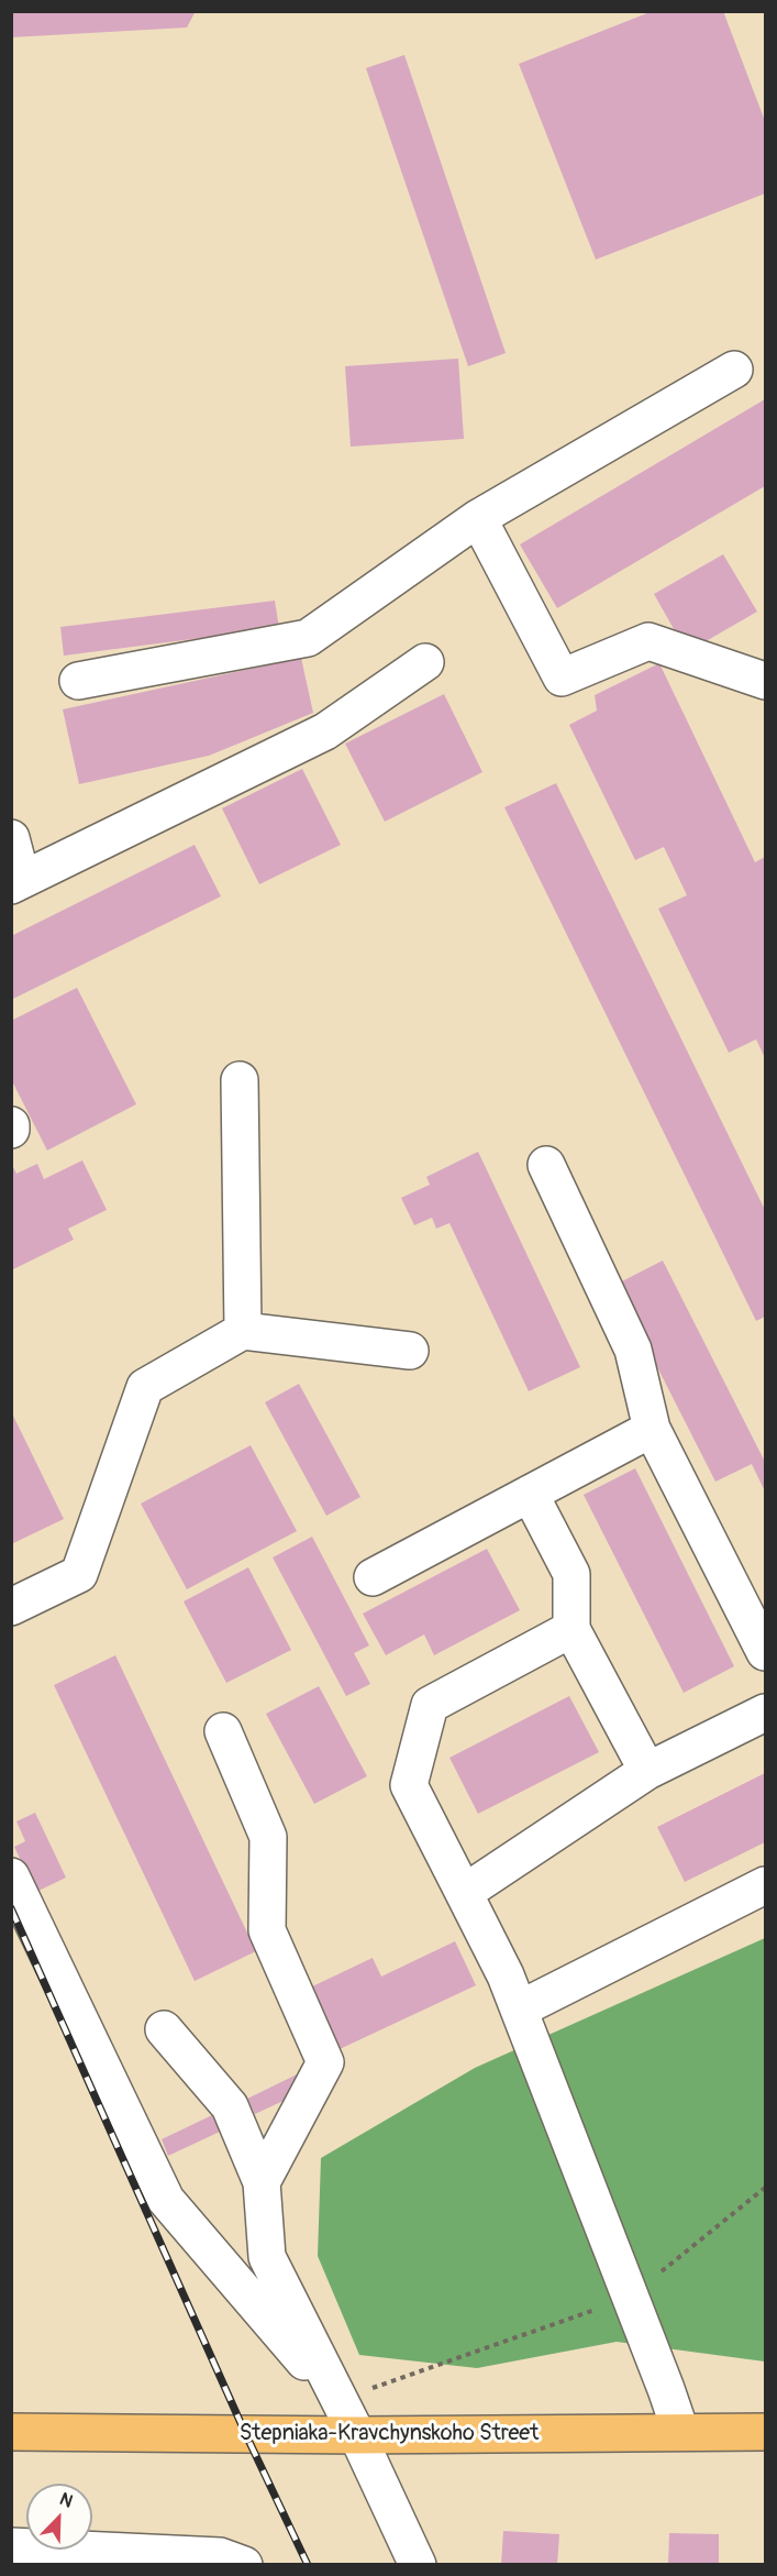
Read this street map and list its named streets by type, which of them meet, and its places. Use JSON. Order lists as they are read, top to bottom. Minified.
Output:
{"streets":{"main road":["Stepniaka-Kravchynskoho Street"]},"north":"top right"}
